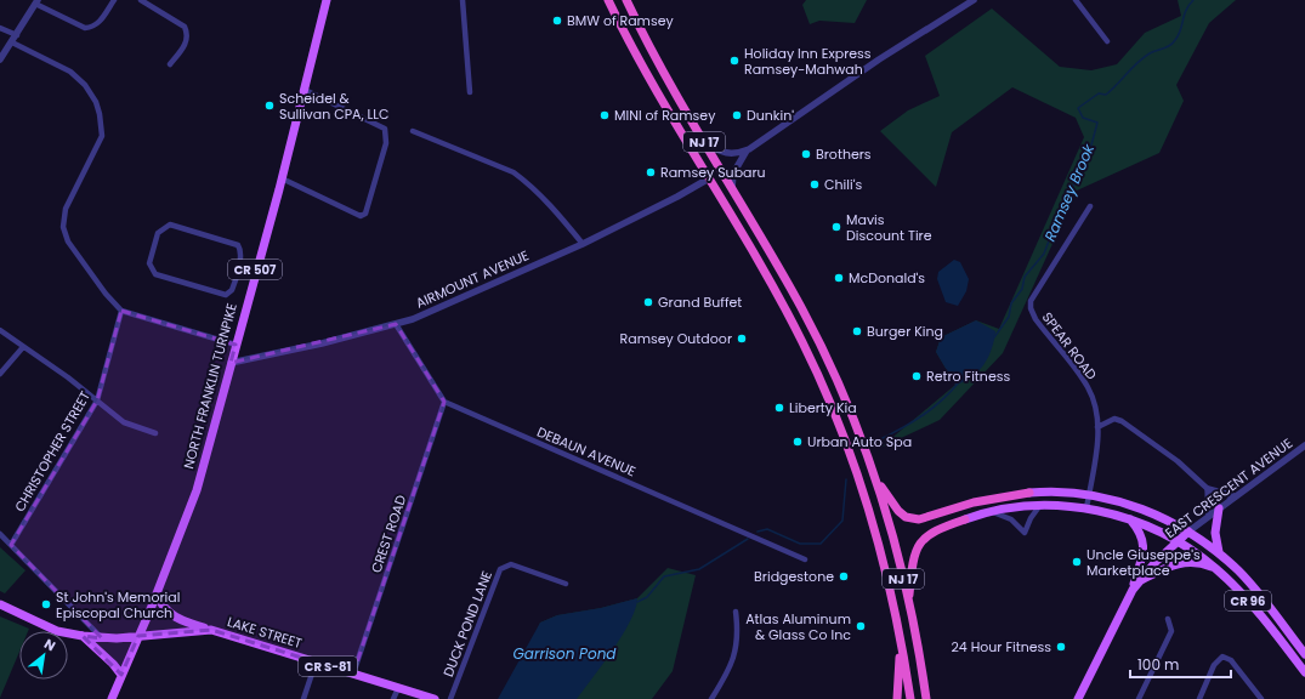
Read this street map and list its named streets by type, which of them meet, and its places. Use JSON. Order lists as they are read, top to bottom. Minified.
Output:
{"streets":{"highway":["NJ 17"],"main road":["CR 507","NORTH FRANKLIN TURNPIKE","EAST CRESCENT AVENUE","CR 96","LAKE STREET","CR S-81"],"street":["AIRMOUNT AVENUE","SPEAR ROAD","CHRISTOPHER STREET","DEBAUN AVENUE","CREST ROAD","DUCK POND LANE"]},"crossings":[["NJ 17","AIRMOUNT AVENUE"],["CR 507","NORTH FRANKLIN TURNPIKE"],["AIRMOUNT AVENUE","NORTH FRANKLIN TURNPIKE"],["NORTH FRANKLIN TURNPIKE","LAKE STREET"],["DEBAUN AVENUE","CREST ROAD"],["EAST CRESCENT AVENUE","CR 96"],["CREST ROAD","LAKE STREET"]],"water":["Ramsey Brook","Garrison Pond"],"places":["BMW of Ramsey","Holiday Inn Express Ramsey-Mahwah","Scheidel & Sullivan CPA, LLC","MINI of Ramsey","Dunkin'","Brothers","Ramsey Subaru","Chili's","Mavis Discount Tire","McDonald's","Grand Buffet","Burger King","Ramsey Outdoor","Retro Fitness","Liberty Kia","Urban Auto Spa","Uncle Giuseppe's Marketplace","Bridgestone","St John's Memorial Episcopal Church","Atlas Aluminum & Glass Co Inc","24 Hour Fitness"],"scale_bar":"100 m","north":"top right"}
